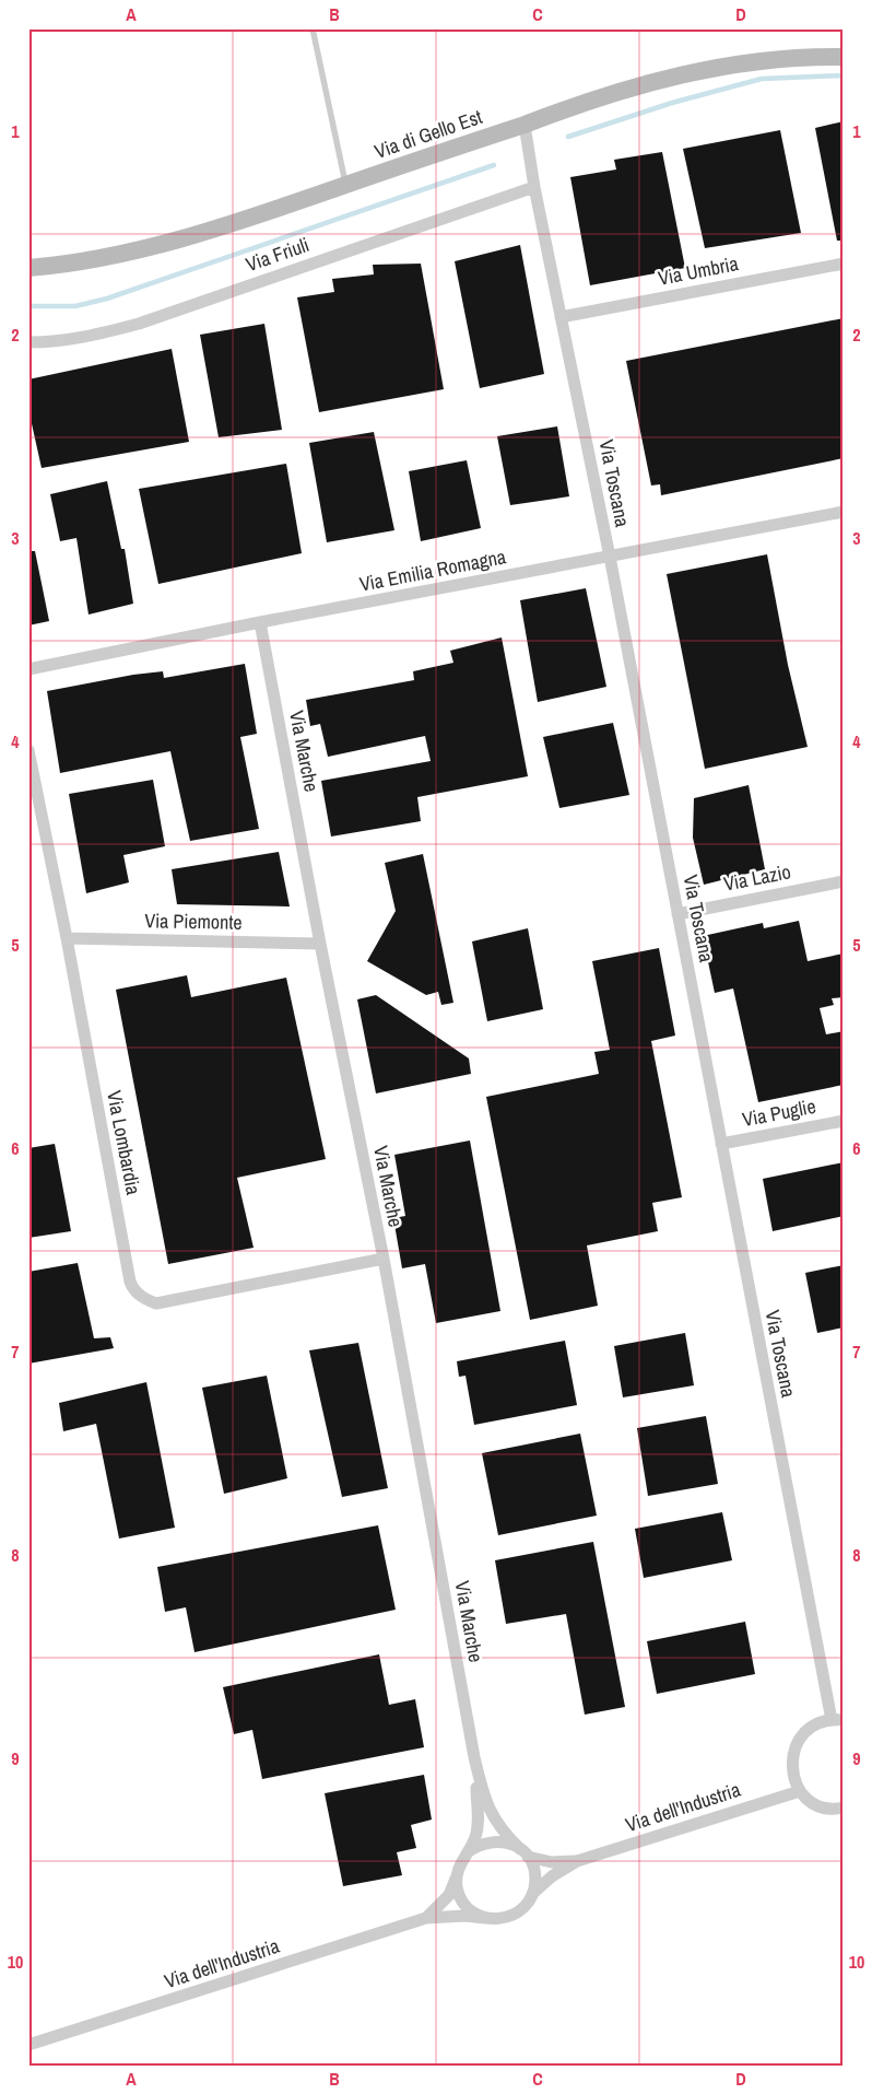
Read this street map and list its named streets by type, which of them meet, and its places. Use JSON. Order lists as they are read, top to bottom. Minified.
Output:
{"streets":{"main road":["Via di Gello Est"],"street":["Via Friuli","Via Umbria","Via Toscana","Via Emilia Romagna","Via Marche","Via Lazio","Via Piemonte","Via Puglie","Via Lombardia","Via dell'Industria"]},"crossings":[["Via di Gello Est","Via Toscana"],["Via Friuli","Via Toscana"],["Via Umbria","Via Toscana"],["Via Toscana","Via Emilia Romagna"],["Via Toscana","Via Lazio"],["Via Toscana","Via Puglie"],["Via Emilia Romagna","Via Marche"],["Via Marche","Via Piemonte"],["Via Marche","Via Lombardia"],["Via Marche","Via dell'Industria"],["Via Piemonte","Via Lombardia"]],"grid":{"columns":["A","B","C","D"],"rows":["1","2","3","4","5","6","7","8","9","10"]}}
